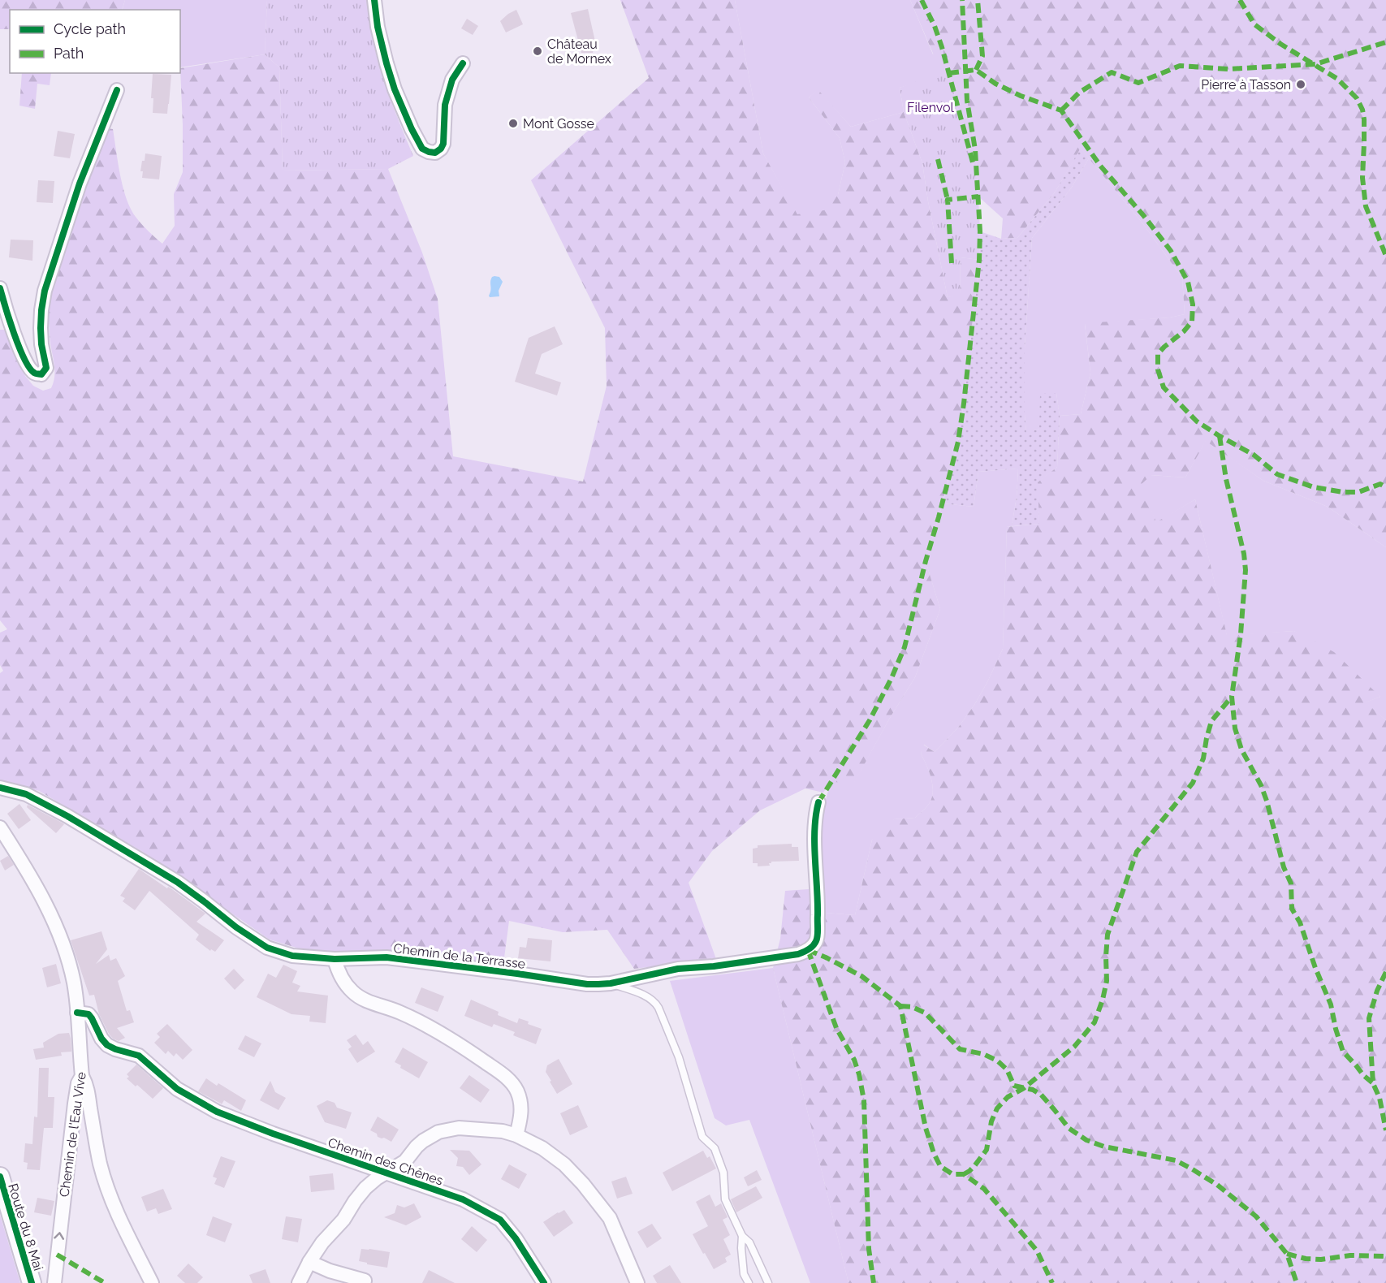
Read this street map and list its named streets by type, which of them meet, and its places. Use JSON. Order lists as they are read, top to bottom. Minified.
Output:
{"streets":{"main road":["Route du 8 Mai"],"street":["Chemin de la Terrasse","Chemin de l'Eau Vive","Chemin des Chênes"]},"crossings":[["Chemin de l'Eau Vive","Chemin des Chênes"]],"one_way":["Chemin de l'Eau Vive"],"parks":["Filenvol"],"places":["Château de Mornex","Pierre à Tasson","Mont Gosse"],"legend":["Cycle path","Path"]}
